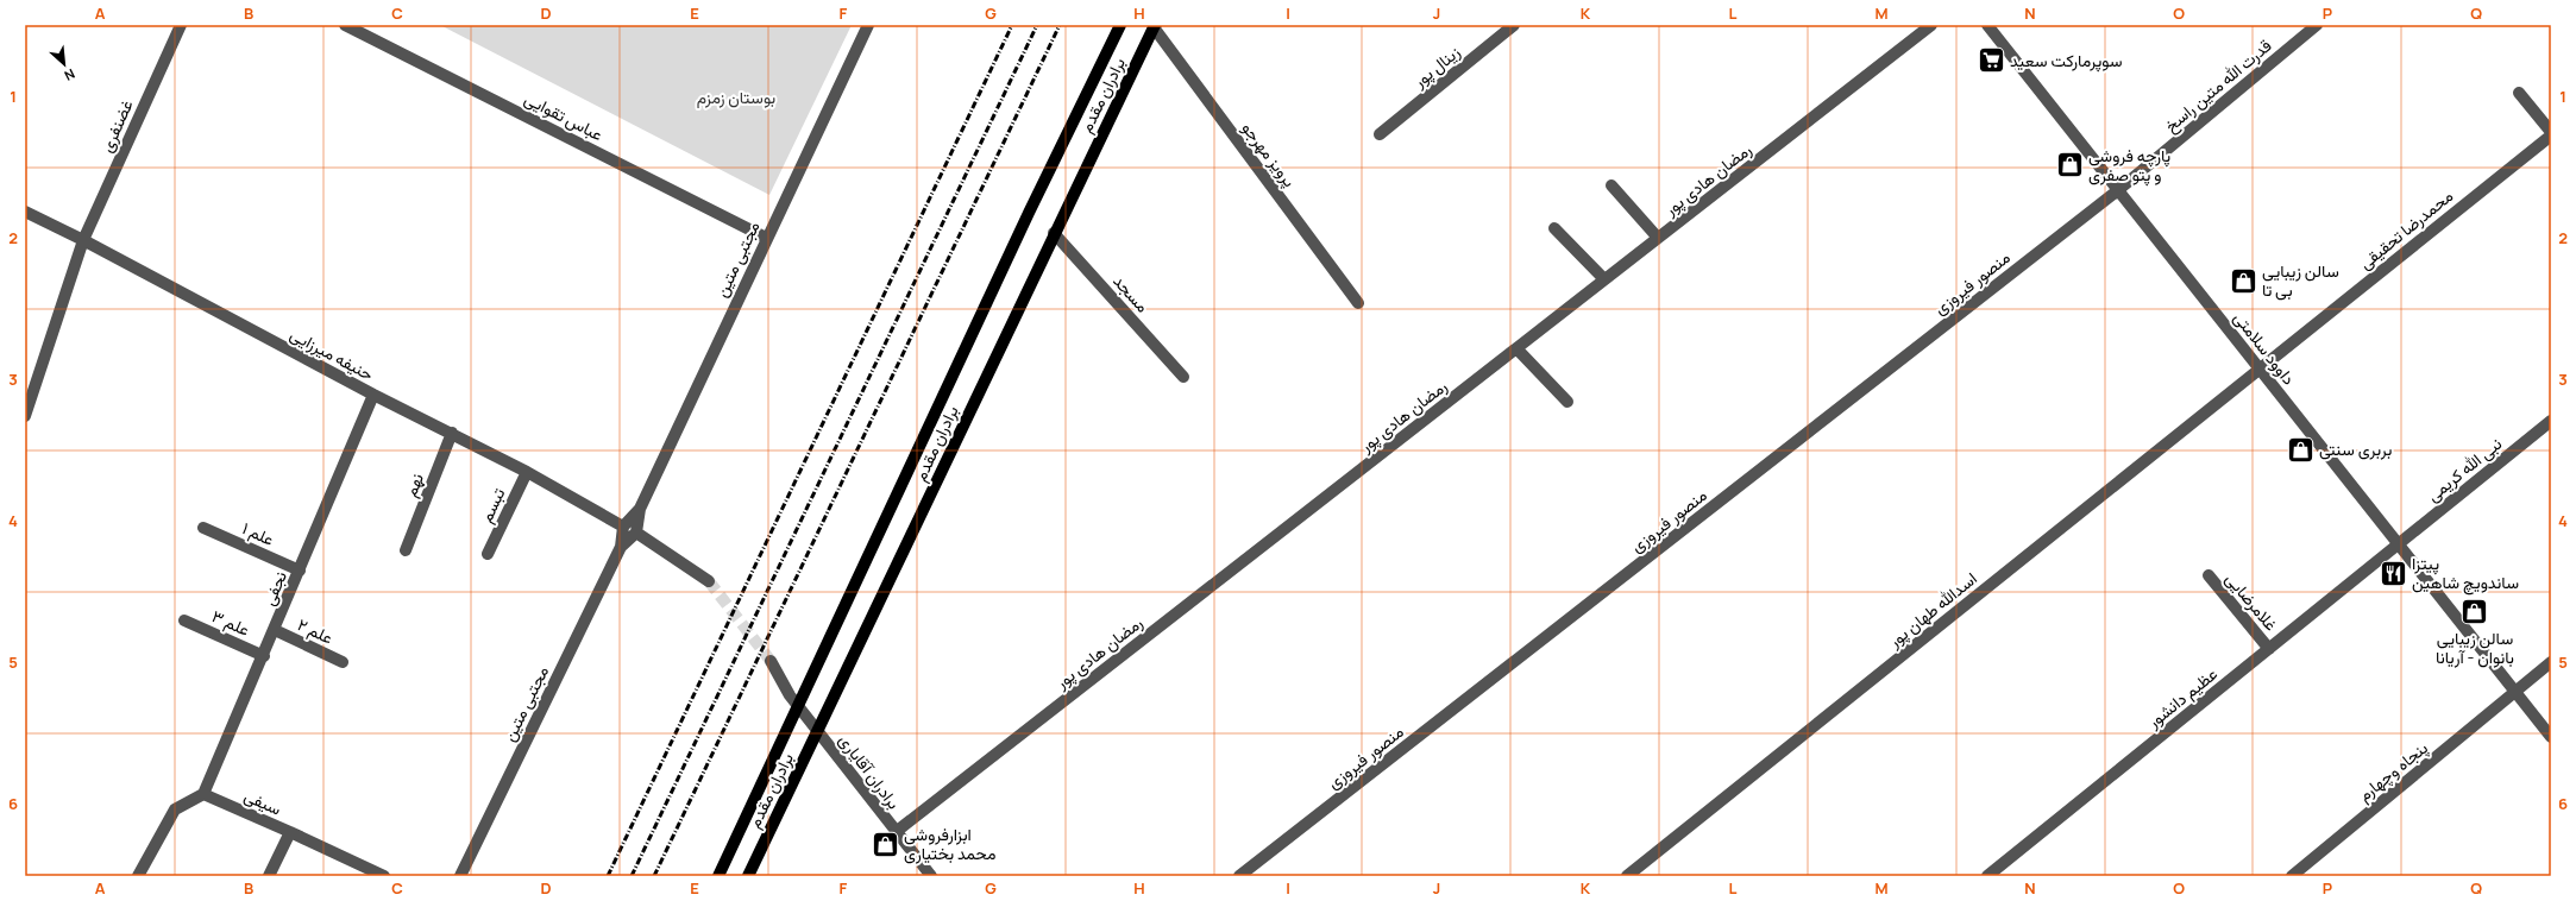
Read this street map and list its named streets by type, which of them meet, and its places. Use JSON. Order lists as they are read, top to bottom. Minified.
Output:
{"streets":{"main road":["برادران مقدم"],"street":["زینال پور","قدرت الله متین راسخ","عباس تقوایی","غضنفری","پرویز مهرجو","رمضان هادی پور","محمدرضا تحقیقی","مجتبی متین","منصور فیروزی","مسجد","داوود سلامتی","حنیفه میرزایی","نبی الله کریمی","نهم","تبسم","علم ۱","نجفی","غلامرضایی","اسدالله طهان پور","علم ۳","علم ۲","عظیم دانشور","برادران آقایاری","پنجاه وچهارم","سیفی"]},"crossings":[["قدرت الله متین راسخ","منصور فیروزی"],["قدرت الله متین راسخ","داوود سلامتی"],["برادران مقدم","پرویز مهرجو"],["برادران مقدم","مسجد"],["برادران مقدم","برادران آقایاری"],["عباس تقوایی","مجتبی متین"],["غضنفری","حنیفه میرزایی"],["رمضان هادی پور","برادران آقایاری"],["محمدرضا تحقیقی","داوود سلامتی"],["محمدرضا تحقیقی","اسدالله طهان پور"],["منصور فیروزی","داوود سلامتی"],["داوود سلامتی","نبی الله کریمی"],["داوود سلامتی","اسدالله طهان پور"],["داوود سلامتی","عظیم دانشور"],["داوود سلامتی","پنجاه وچهارم"],["حنیفه میرزایی","نهم"],["حنیفه میرزایی","تبسم"],["حنیفه میرزایی","نجفی"],["نبی الله کریمی","عظیم دانشور"],["علم ۱","نجفی"],["نجفی","علم ۳"],["نجفی","علم ۲"],["نجفی","سیفی"],["غلامرضایی","عظیم دانشور"]],"parks":["بوستان زمزم"],"places":{"supermarket":["سوپرمارکت سعید"],"shop":["پارچه فروشی و پتو صفری","سالن زیبایی بی تا","بربری سنتی","سالن زیبایی بانوان - آریانا","ابزارفروشی محمد بختیاری"],"restaurant":["پیتزا ساندویچ شاهین"]},"north":"bottom right","grid":{"columns":["A","B","C","D","E","F","G","H","I","J","K","L","M","N","O","P","Q"],"rows":["1","2","3","4","5","6"]}}
